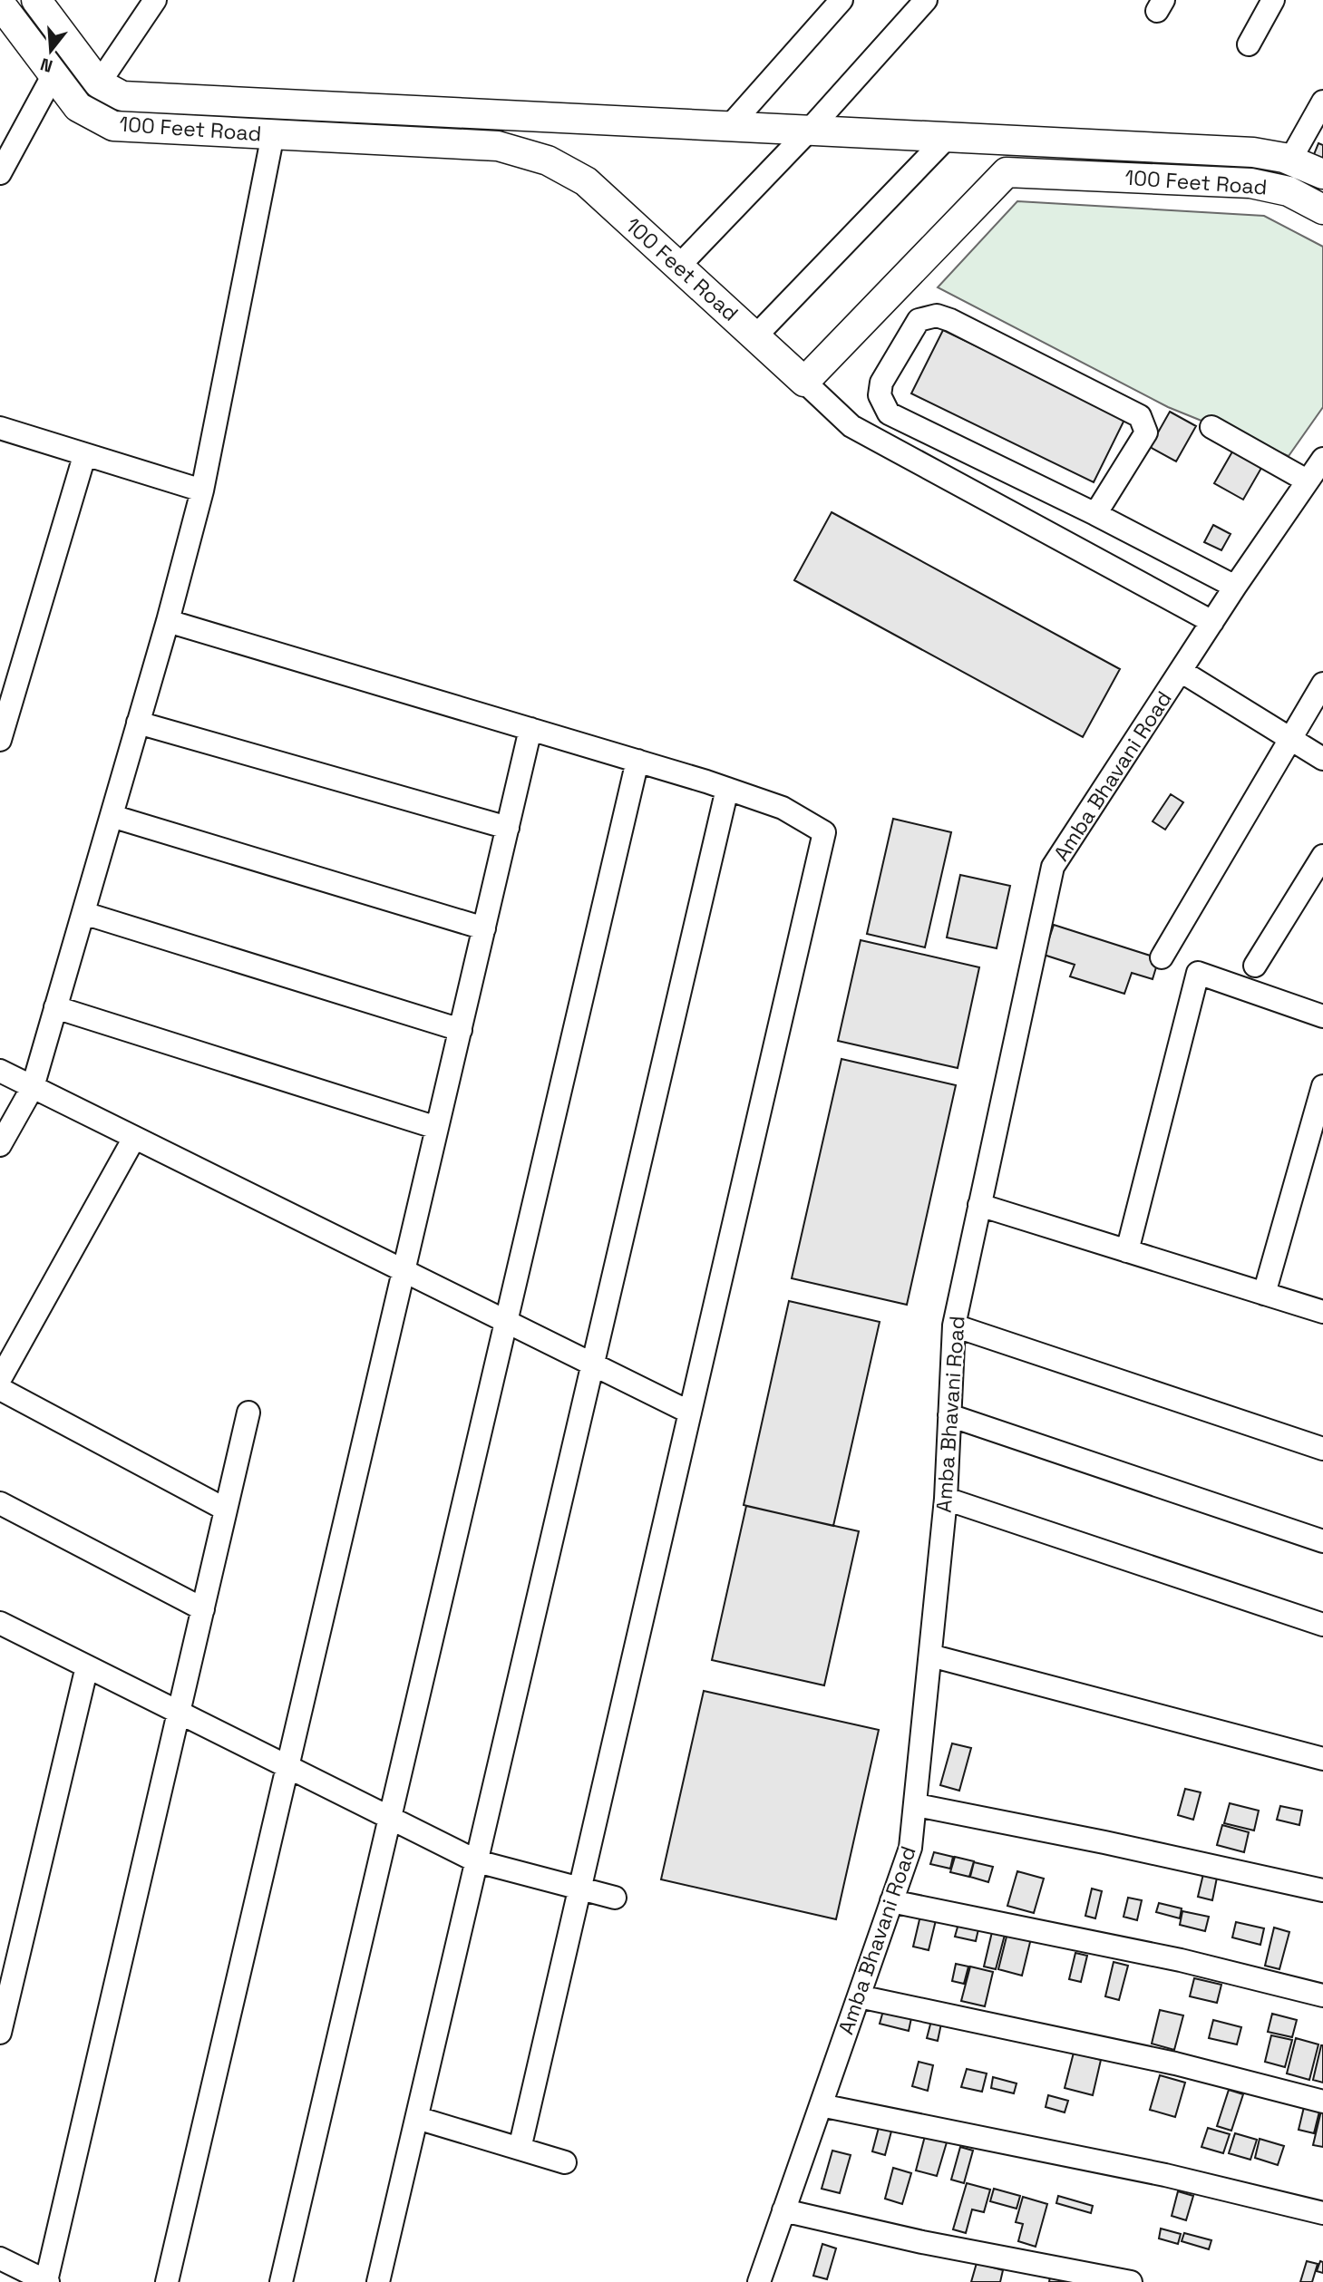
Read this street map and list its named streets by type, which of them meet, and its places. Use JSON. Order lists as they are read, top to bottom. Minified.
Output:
{"streets":{"main road":["100 Feet Road"],"street":["Amba Bhavani Road"]},"north":"bottom"}
